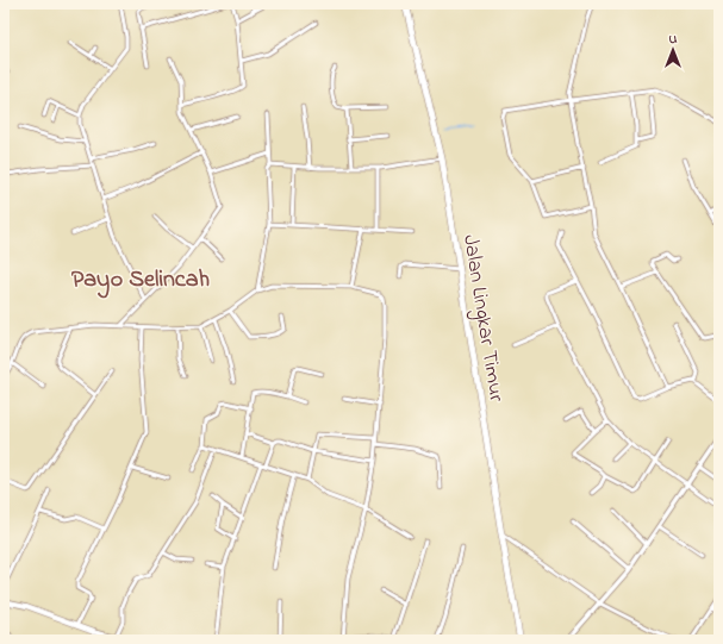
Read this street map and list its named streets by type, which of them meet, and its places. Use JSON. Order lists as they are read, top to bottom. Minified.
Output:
{"streets":{"highway":["Jalan Lingkar Timur"]},"districts":["Payo Selincah"],"north":"top"}
